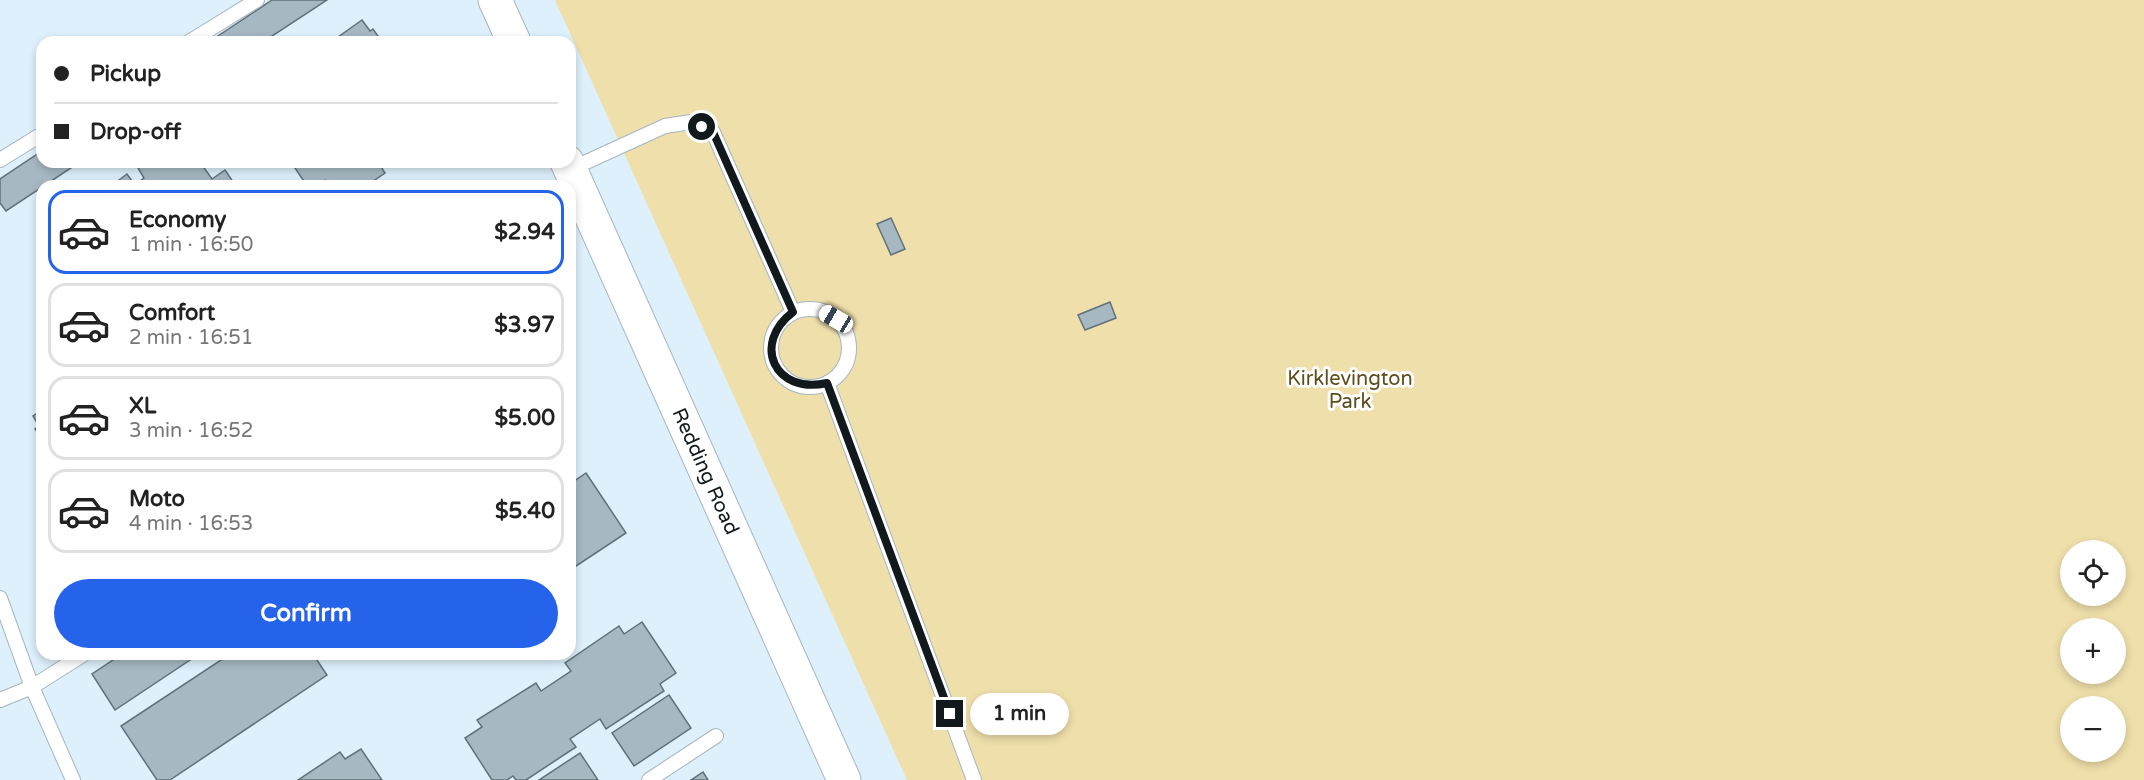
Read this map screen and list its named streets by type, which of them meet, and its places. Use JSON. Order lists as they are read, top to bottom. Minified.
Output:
{"streets":{"street":["Redding Road"]},"parks":["Kirklevington Park"],"page":{"banner":["Pickup","Drop-off"],"list":[{"name":"Economy","note":"1 min · 16:50","value":"$2.94"},{"name":"Comfort","note":"2 min · 16:51","value":"$3.97"},{"name":"XL","note":"3 min · 16:52","value":"$5.00"},{"name":"Moto","note":"4 min · 16:53","value":"$5.40"}],"map_buttons":["+","−"],"buttons":"Confirm","bubble":"1 min"}}
